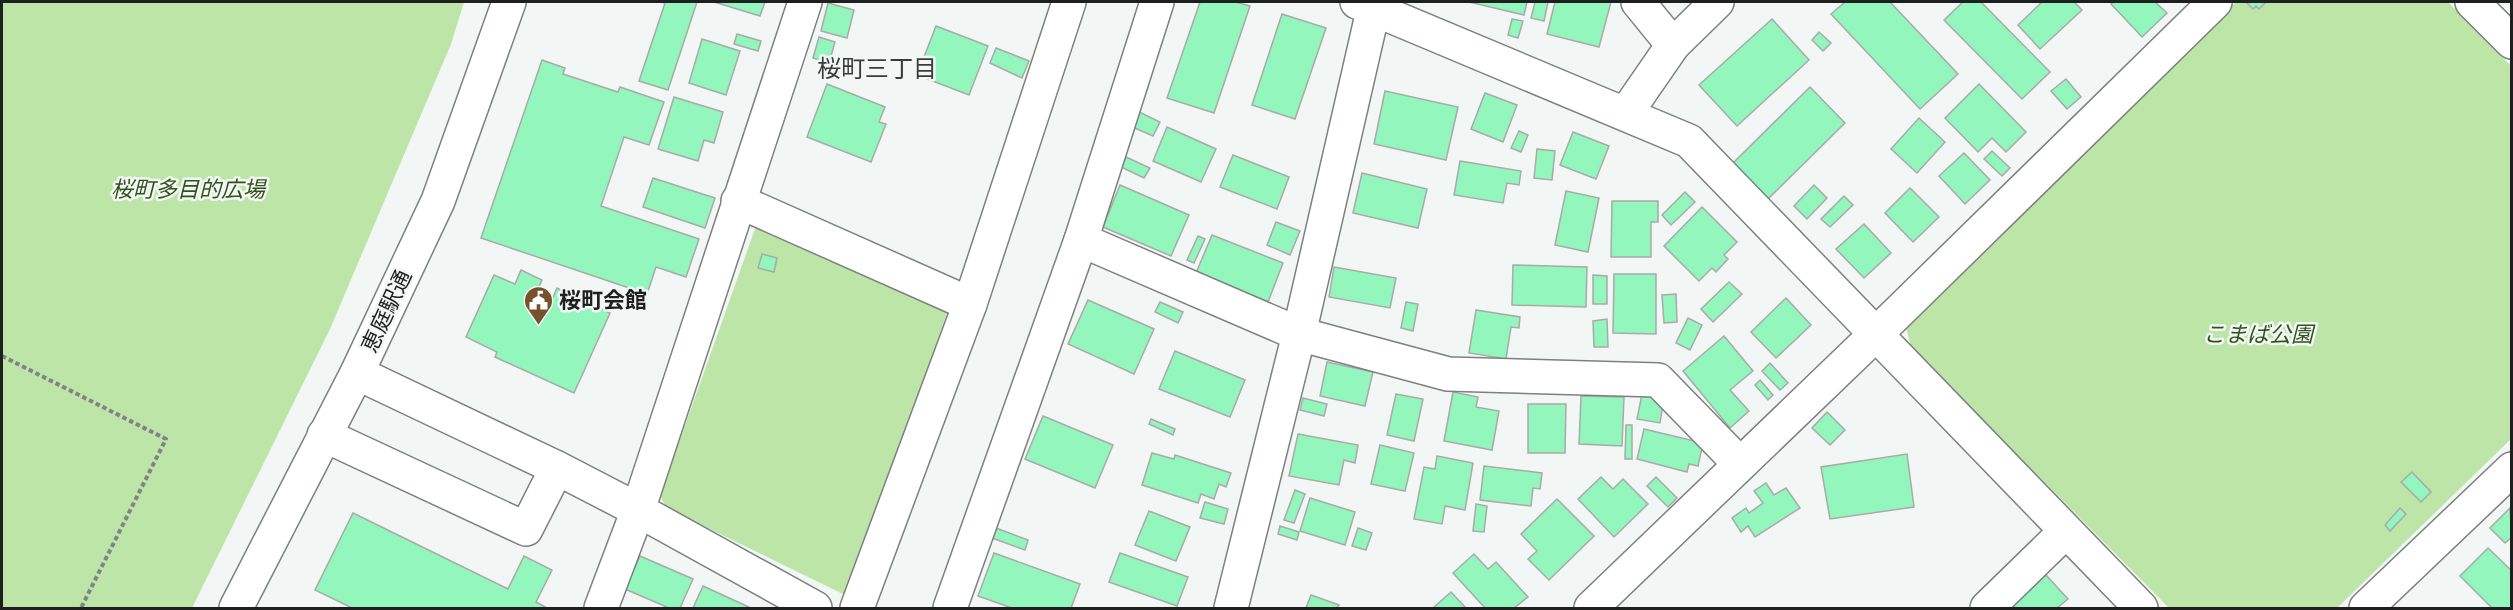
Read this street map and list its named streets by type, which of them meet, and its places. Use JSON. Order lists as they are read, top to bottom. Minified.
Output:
{"streets":{"street":["恵庭駅通"]},"districts":["桜町三丁目"],"parks":["桜町多目的広場","こまば公園"],"places":{"public building":["桜町会館"]}}
